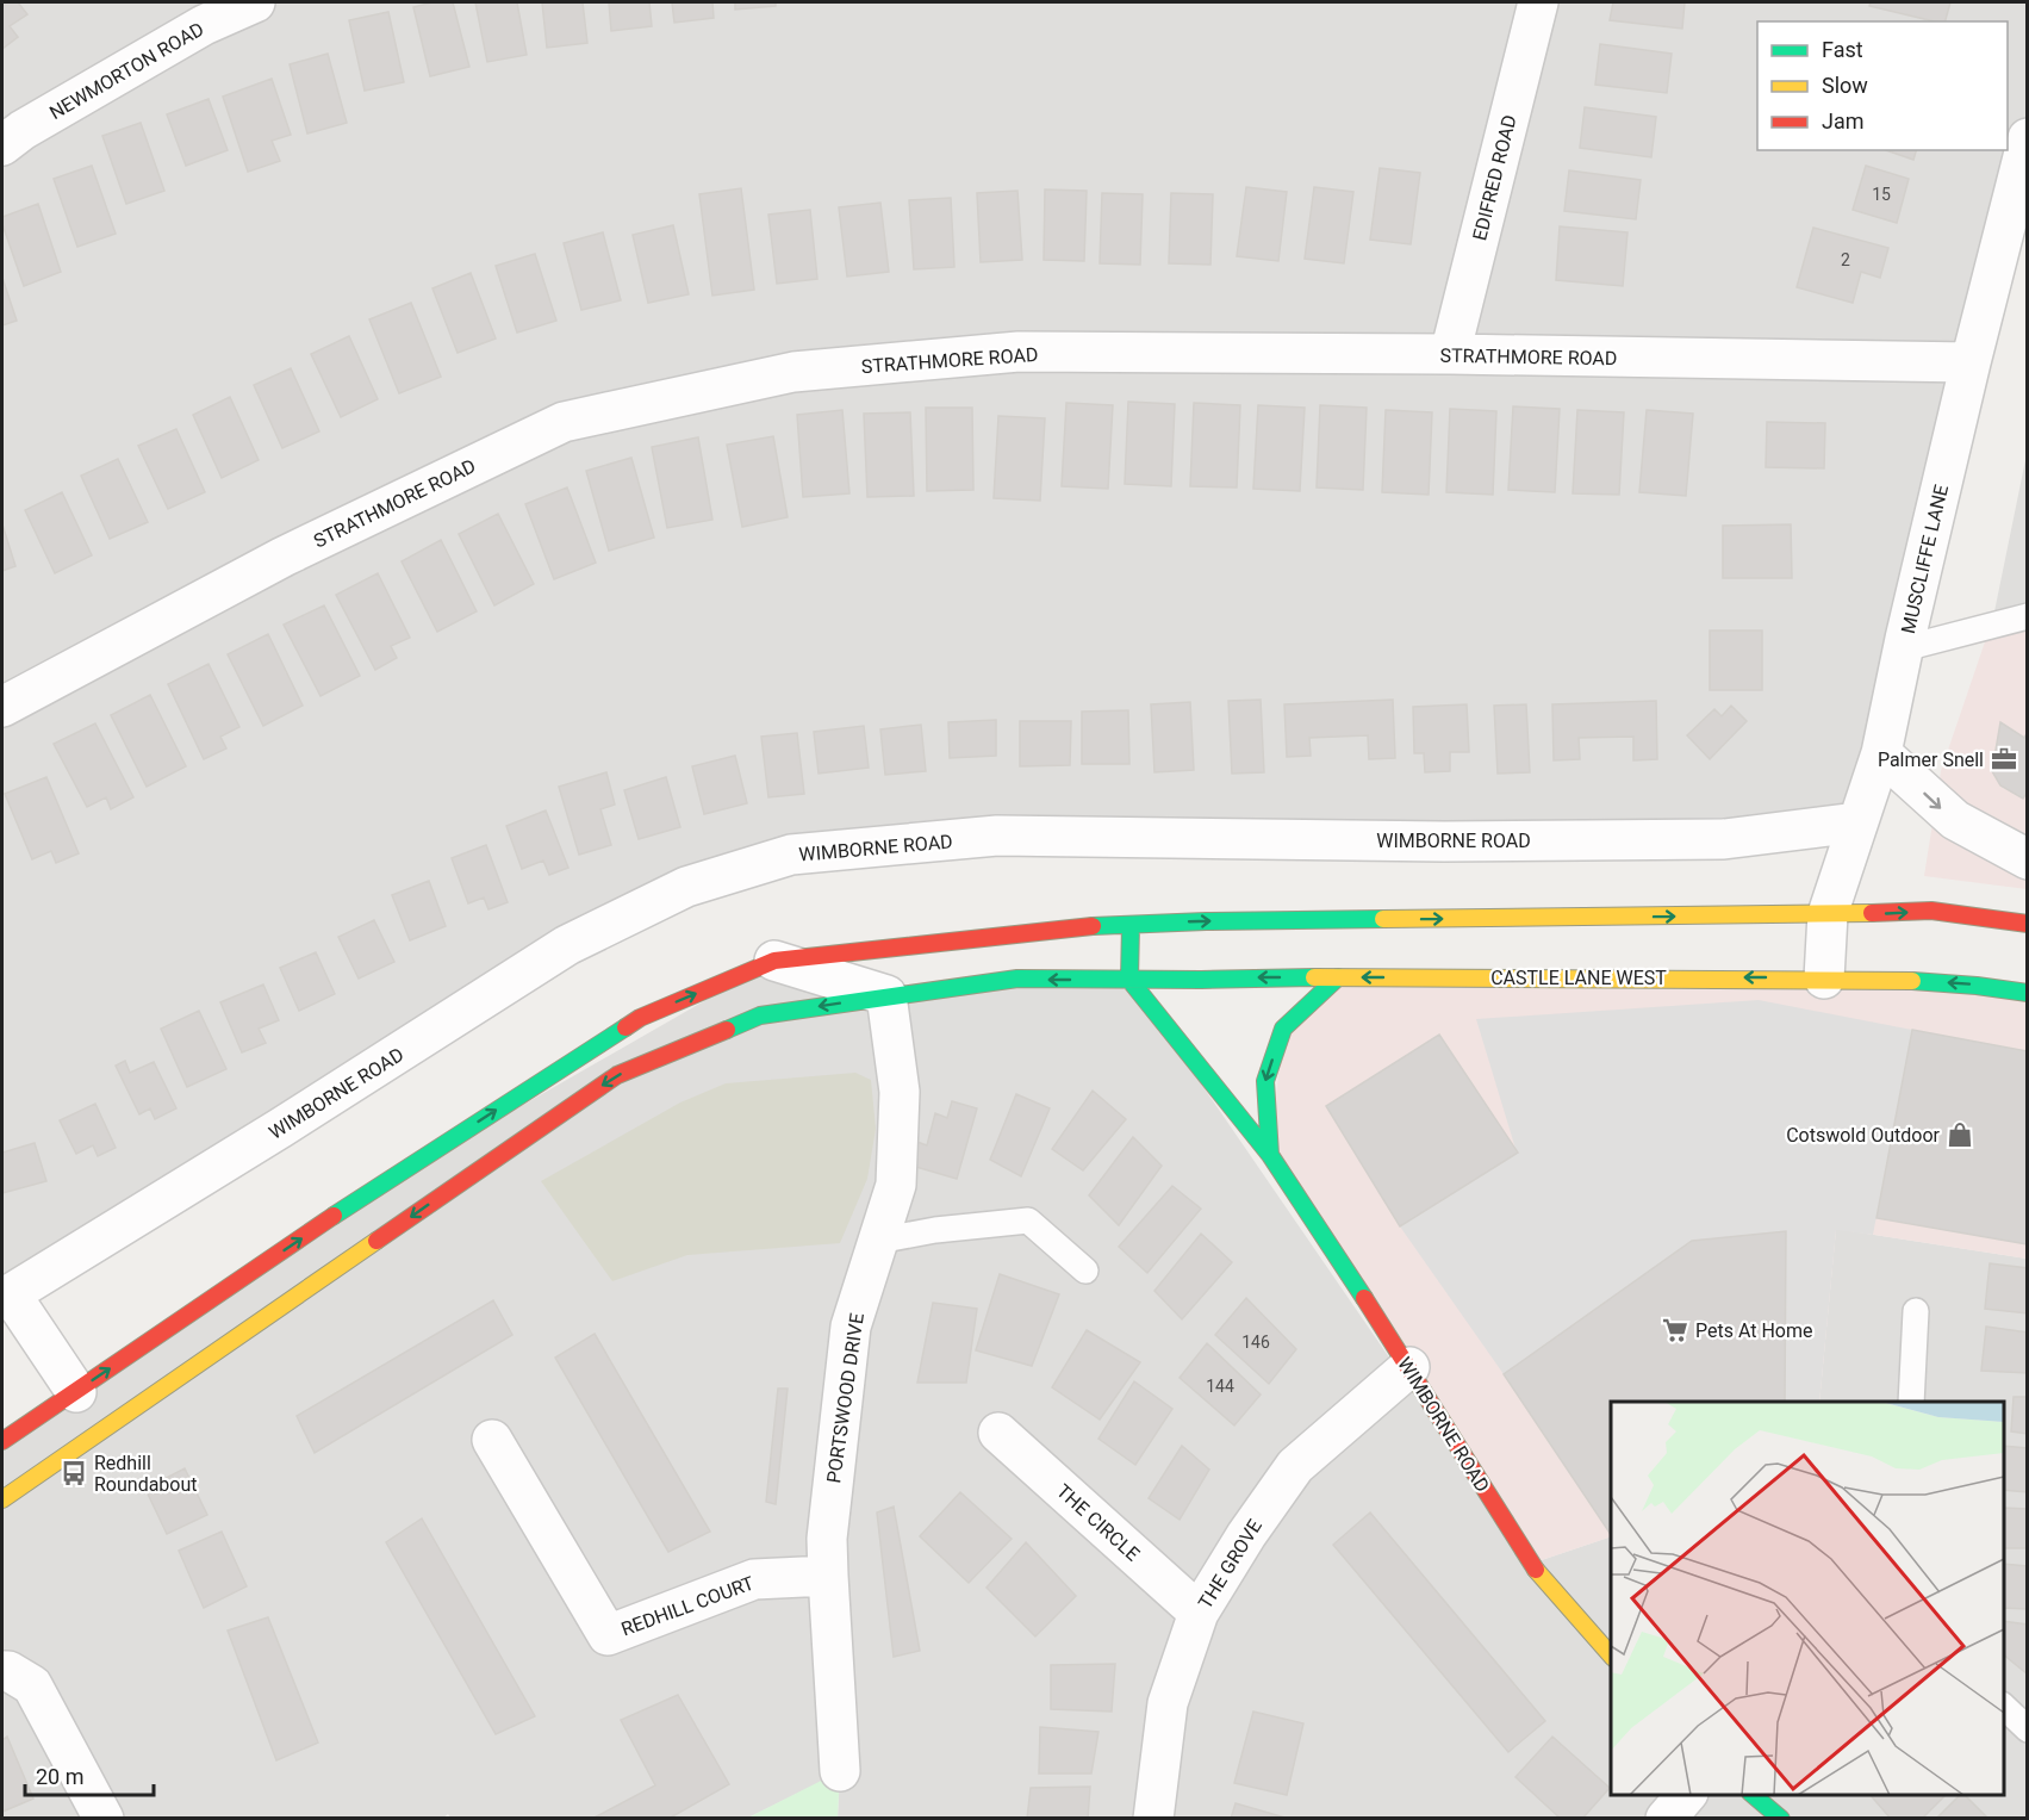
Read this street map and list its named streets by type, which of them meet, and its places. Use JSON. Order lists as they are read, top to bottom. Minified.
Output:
{"streets":{"main road":["WIMBORNE ROAD","CASTLE LANE WEST"],"street":["NEWMORTON ROAD","EDIFRED ROAD","STRATHMORE ROAD","MUSCLIFFE LANE","PORTSWOOD DRIVE","THE CIRCLE","THE GROVE","REDHILL COURT"]},"crossings":[["EDIFRED ROAD","STRATHMORE ROAD"],["STRATHMORE ROAD","MUSCLIFFE LANE"],["MUSCLIFFE LANE","WIMBORNE ROAD"],["MUSCLIFFE LANE","CASTLE LANE WEST"],["WIMBORNE ROAD","CASTLE LANE WEST"],["WIMBORNE ROAD","THE GROVE"],["PORTSWOOD DRIVE","REDHILL COURT"],["THE CIRCLE","THE GROVE"]],"places":{"office":["Palmer Snell"],"shop":["Cotswold Outdoor"],"supermarket":["Pets At Home"],"bus stop":["Redhill Roundabout"]},"house_numbers":["15","2","146","144"],"legend":["Fast","Slow","Jam"],"scale_bar":"20 m"}
